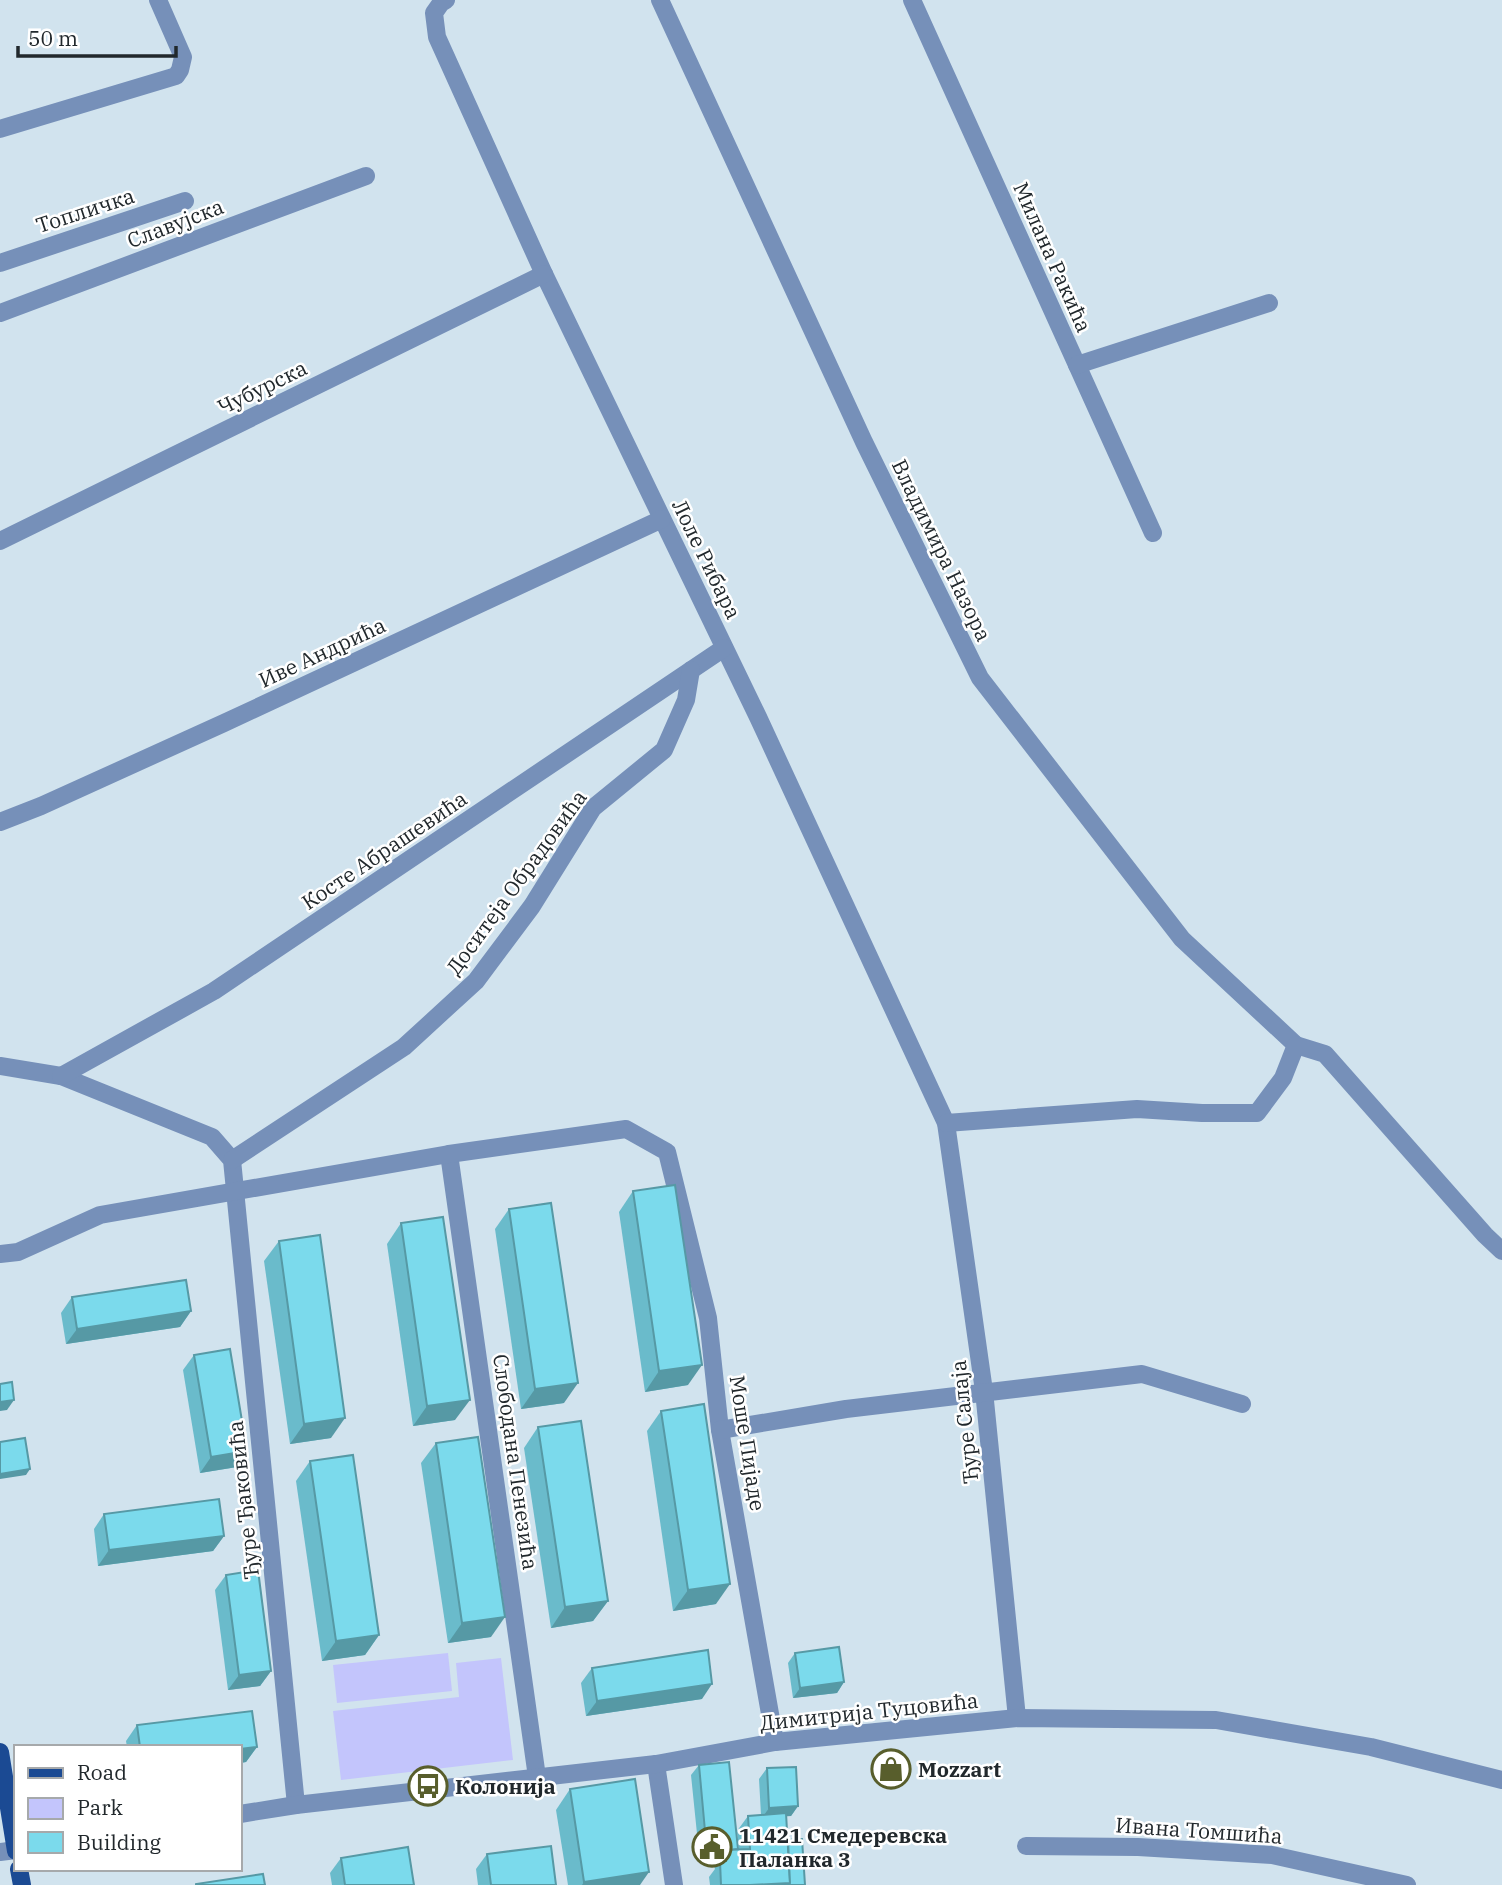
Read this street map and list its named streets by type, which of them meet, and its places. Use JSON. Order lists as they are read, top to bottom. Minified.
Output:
{"streets":{"street":["Топличка","Славујска","Милана Ракића","Чубурска","Владимира Назора","Лоле Рибара","Иве Андрића","Косте Абрашевића","Доситеја Обрадовића","Ђуре Салаја","Моше Пијаде","Слободана Пенезића","Ђуре Ђаковића","Димитрија Туцовића","Ивана Томшића"]},"crossings":[["Чубурска","Лоле Рибара"],["Лоле Рибара","Иве Андрића"],["Лоле Рибара","Косте Абрашевића"],["Лоле Рибара","Ђуре Салаја"],["Косте Абрашевића","Доситеја Обрадовића"],["Ђуре Салаја","Димитрија Туцовића"],["Моше Пијаде","Слободана Пенезића"],["Моше Пијаде","Димитрија Туцовића"],["Слободана Пенезића","Димитрија Туцовића"],["Ђуре Ђаковића","Димитрија Туцовића"]],"places":{"shop":["Mozzart"],"bus stop":["Колонија"],"public building":["11421 Смедеревска Паланка 3"]},"legend":["Road","Park","Building"],"scale_bar":"50 m"}
